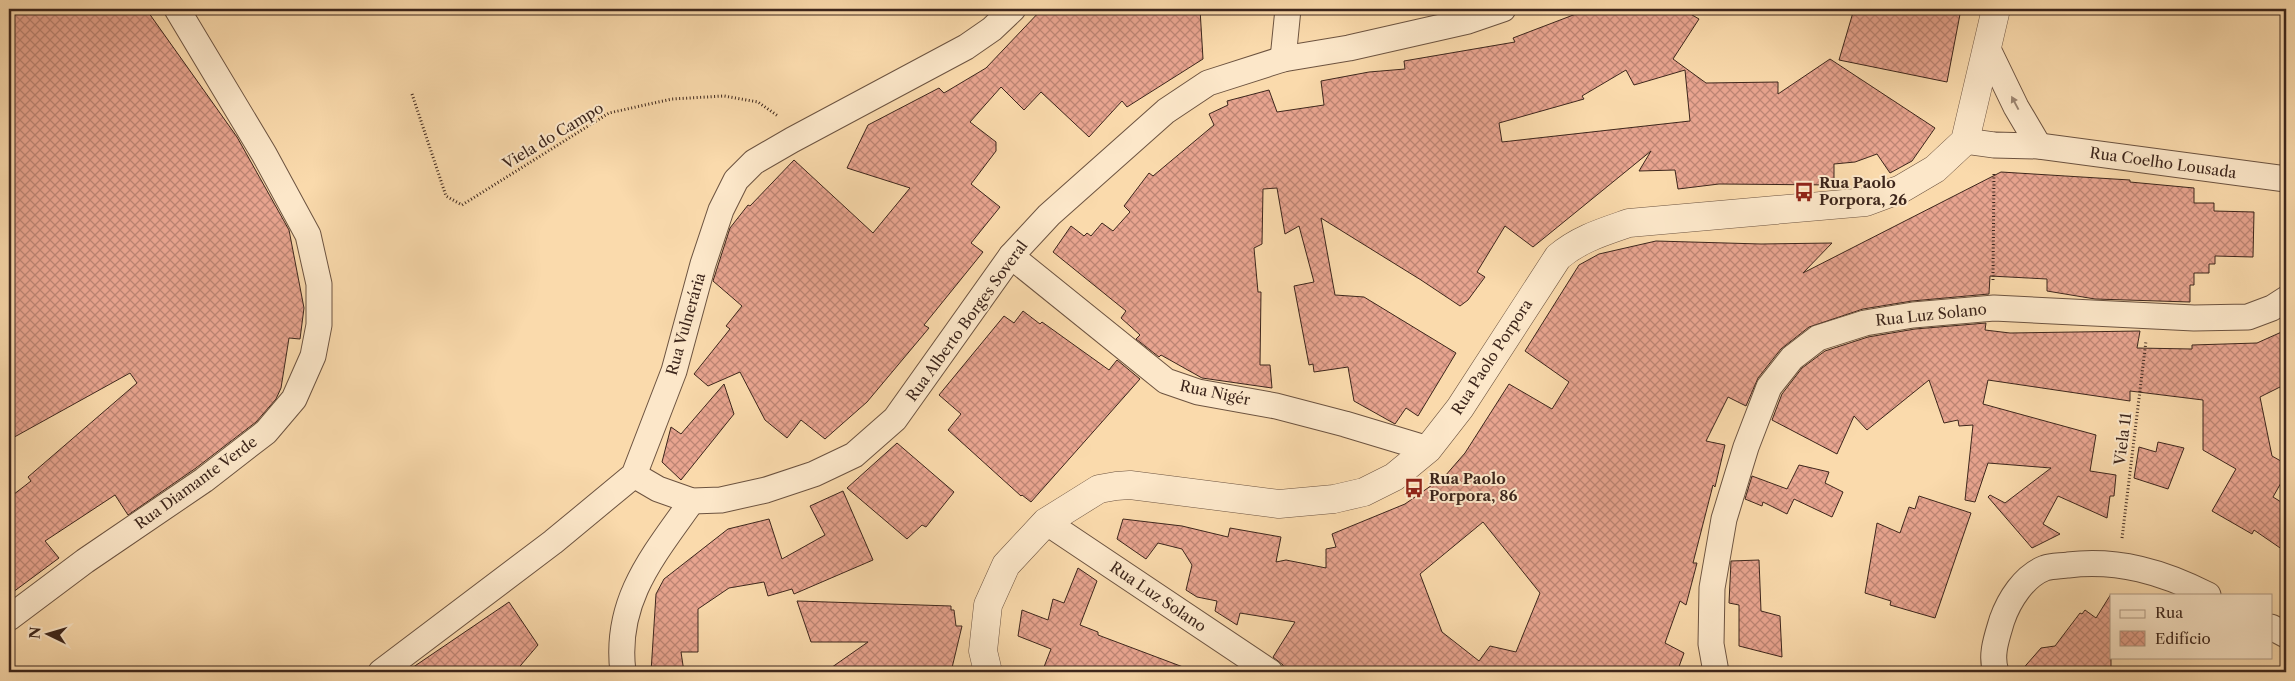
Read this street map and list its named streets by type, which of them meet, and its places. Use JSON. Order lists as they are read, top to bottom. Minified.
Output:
{"streets":{"street":["Rua Coelho Lousada","Rua Luz Solano","Rua Alberto Borges Soveral","Rua Vulnerária","Rua Paolo Porpora","Rua Nigér","Rua Diamante Verde"],"path":["Viela do Campo","Viela 11"]},"crossings":[["Viela do Campo","Rua Vulnerária"],["Rua Coelho Lousada","Rua Paolo Porpora"],["Rua Luz Solano","Rua Paolo Porpora"],["Rua Luz Solano","Viela 11"],["Rua Alberto Borges Soveral","Rua Nigér"],["Rua Paolo Porpora","Rua Nigér"]],"places":{"bus stop":["Rua Paolo Porpora, 26","Rua Paolo Porpora, 86"]},"legend":["Rua","Edifício"],"north":"left"}
